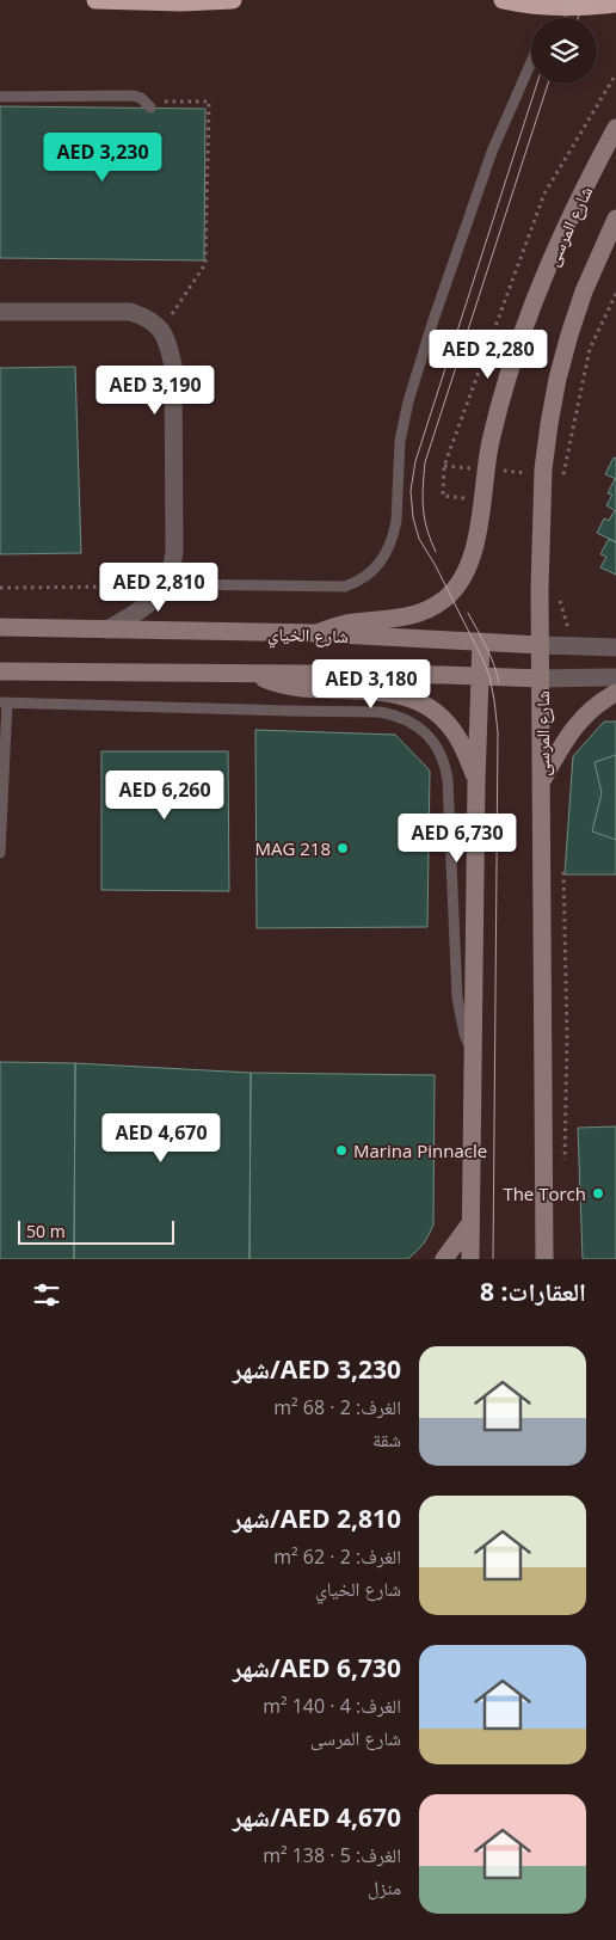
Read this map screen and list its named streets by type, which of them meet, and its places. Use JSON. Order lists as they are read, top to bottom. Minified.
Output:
{"streets":{"main road":["شارع المرسى","شارع الخياي"]},"crossings":[["شارع المرسى","شارع الخياي"]],"places":["MAG 218","Marina Pinnacle","The Torch"],"scale_bar":"50 m","page":{"price":["AED 3,230","AED 2,280","AED 3,190","AED 2,810","AED 3,180","AED 6,260","AED 6,730","AED 4,670"],"scale":"50 m","heading":"العقارات: 8","list":[{"name":"AED 3,230/شهر","note":"الغرف: 2 · 68 m² · شقة"},{"name":"AED 2,810/شهر","note":"الغرف: 2 · 62 m² · شارع الخياي"},{"name":"AED 6,730/شهر","note":"الغرف: 4 · 140 m² · شارع المرسى"},{"name":"AED 4,670/شهر","note":"الغرف: 5 · 138 m² · منزل"}]}}
